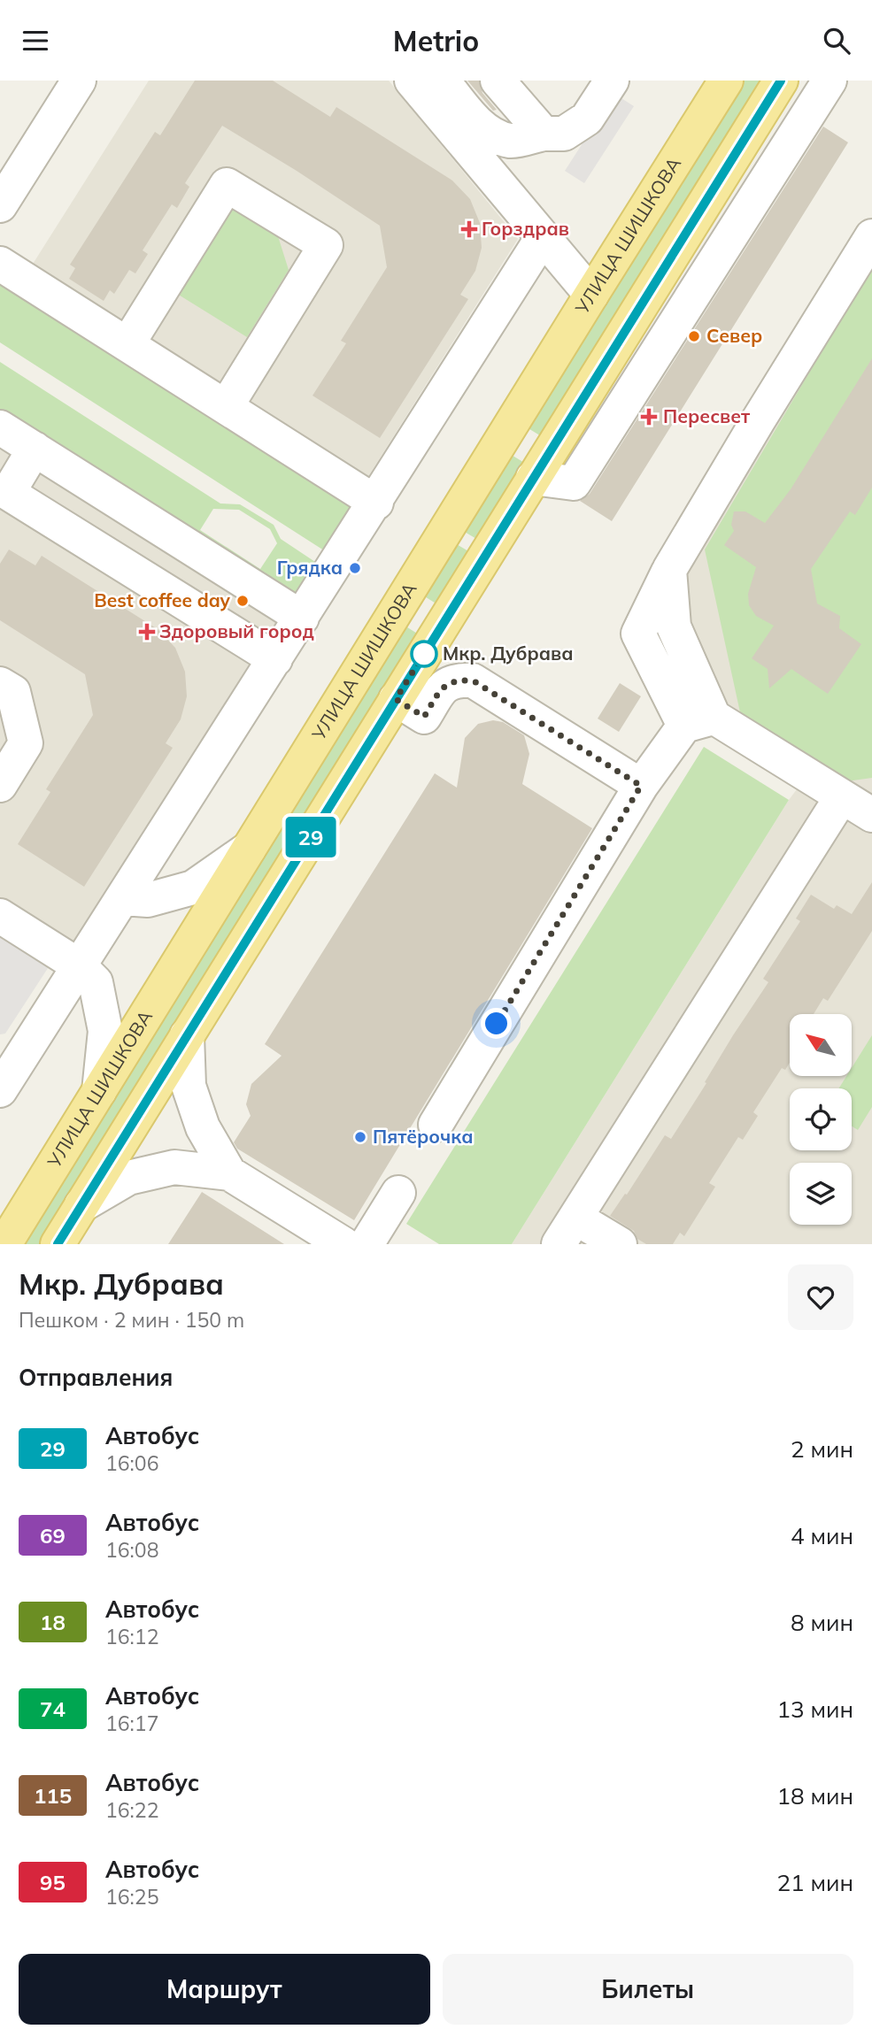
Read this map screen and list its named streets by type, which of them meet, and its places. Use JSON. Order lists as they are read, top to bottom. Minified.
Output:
{"streets":{"main road":["УЛИЦА ШИШКОВА"]},"places":{"health":["Горздрав","Пересвет","Здоровый город"],"other":["Север","Грядка","Best coffee day","Мкр. Дубрава","Пятёрочка"]},"lines":["bus line 29"],"north":"top left","page":{"header":"Metrio","on_map":"29","heading":[["Мкр. Дубрава","Пешком · 2 мин · 150 m"],"Отправления"],"list":[{"mark":"29","name":"Автобус","note":"16:06","value":"2 мин"},{"mark":"69","name":"Автобус","note":"16:08","value":"4 мин"},{"mark":"18","name":"Автобус","note":"16:12","value":"8 мин"},{"mark":"74","name":"Автобус","note":"16:17","value":"13 мин"},{"mark":"115","name":"Автобус","note":"16:22","value":"18 мин"},{"mark":"95","name":"Автобус","note":"16:25","value":"21 мин"}],"buttons":["Маршрут","Билеты"]}}
